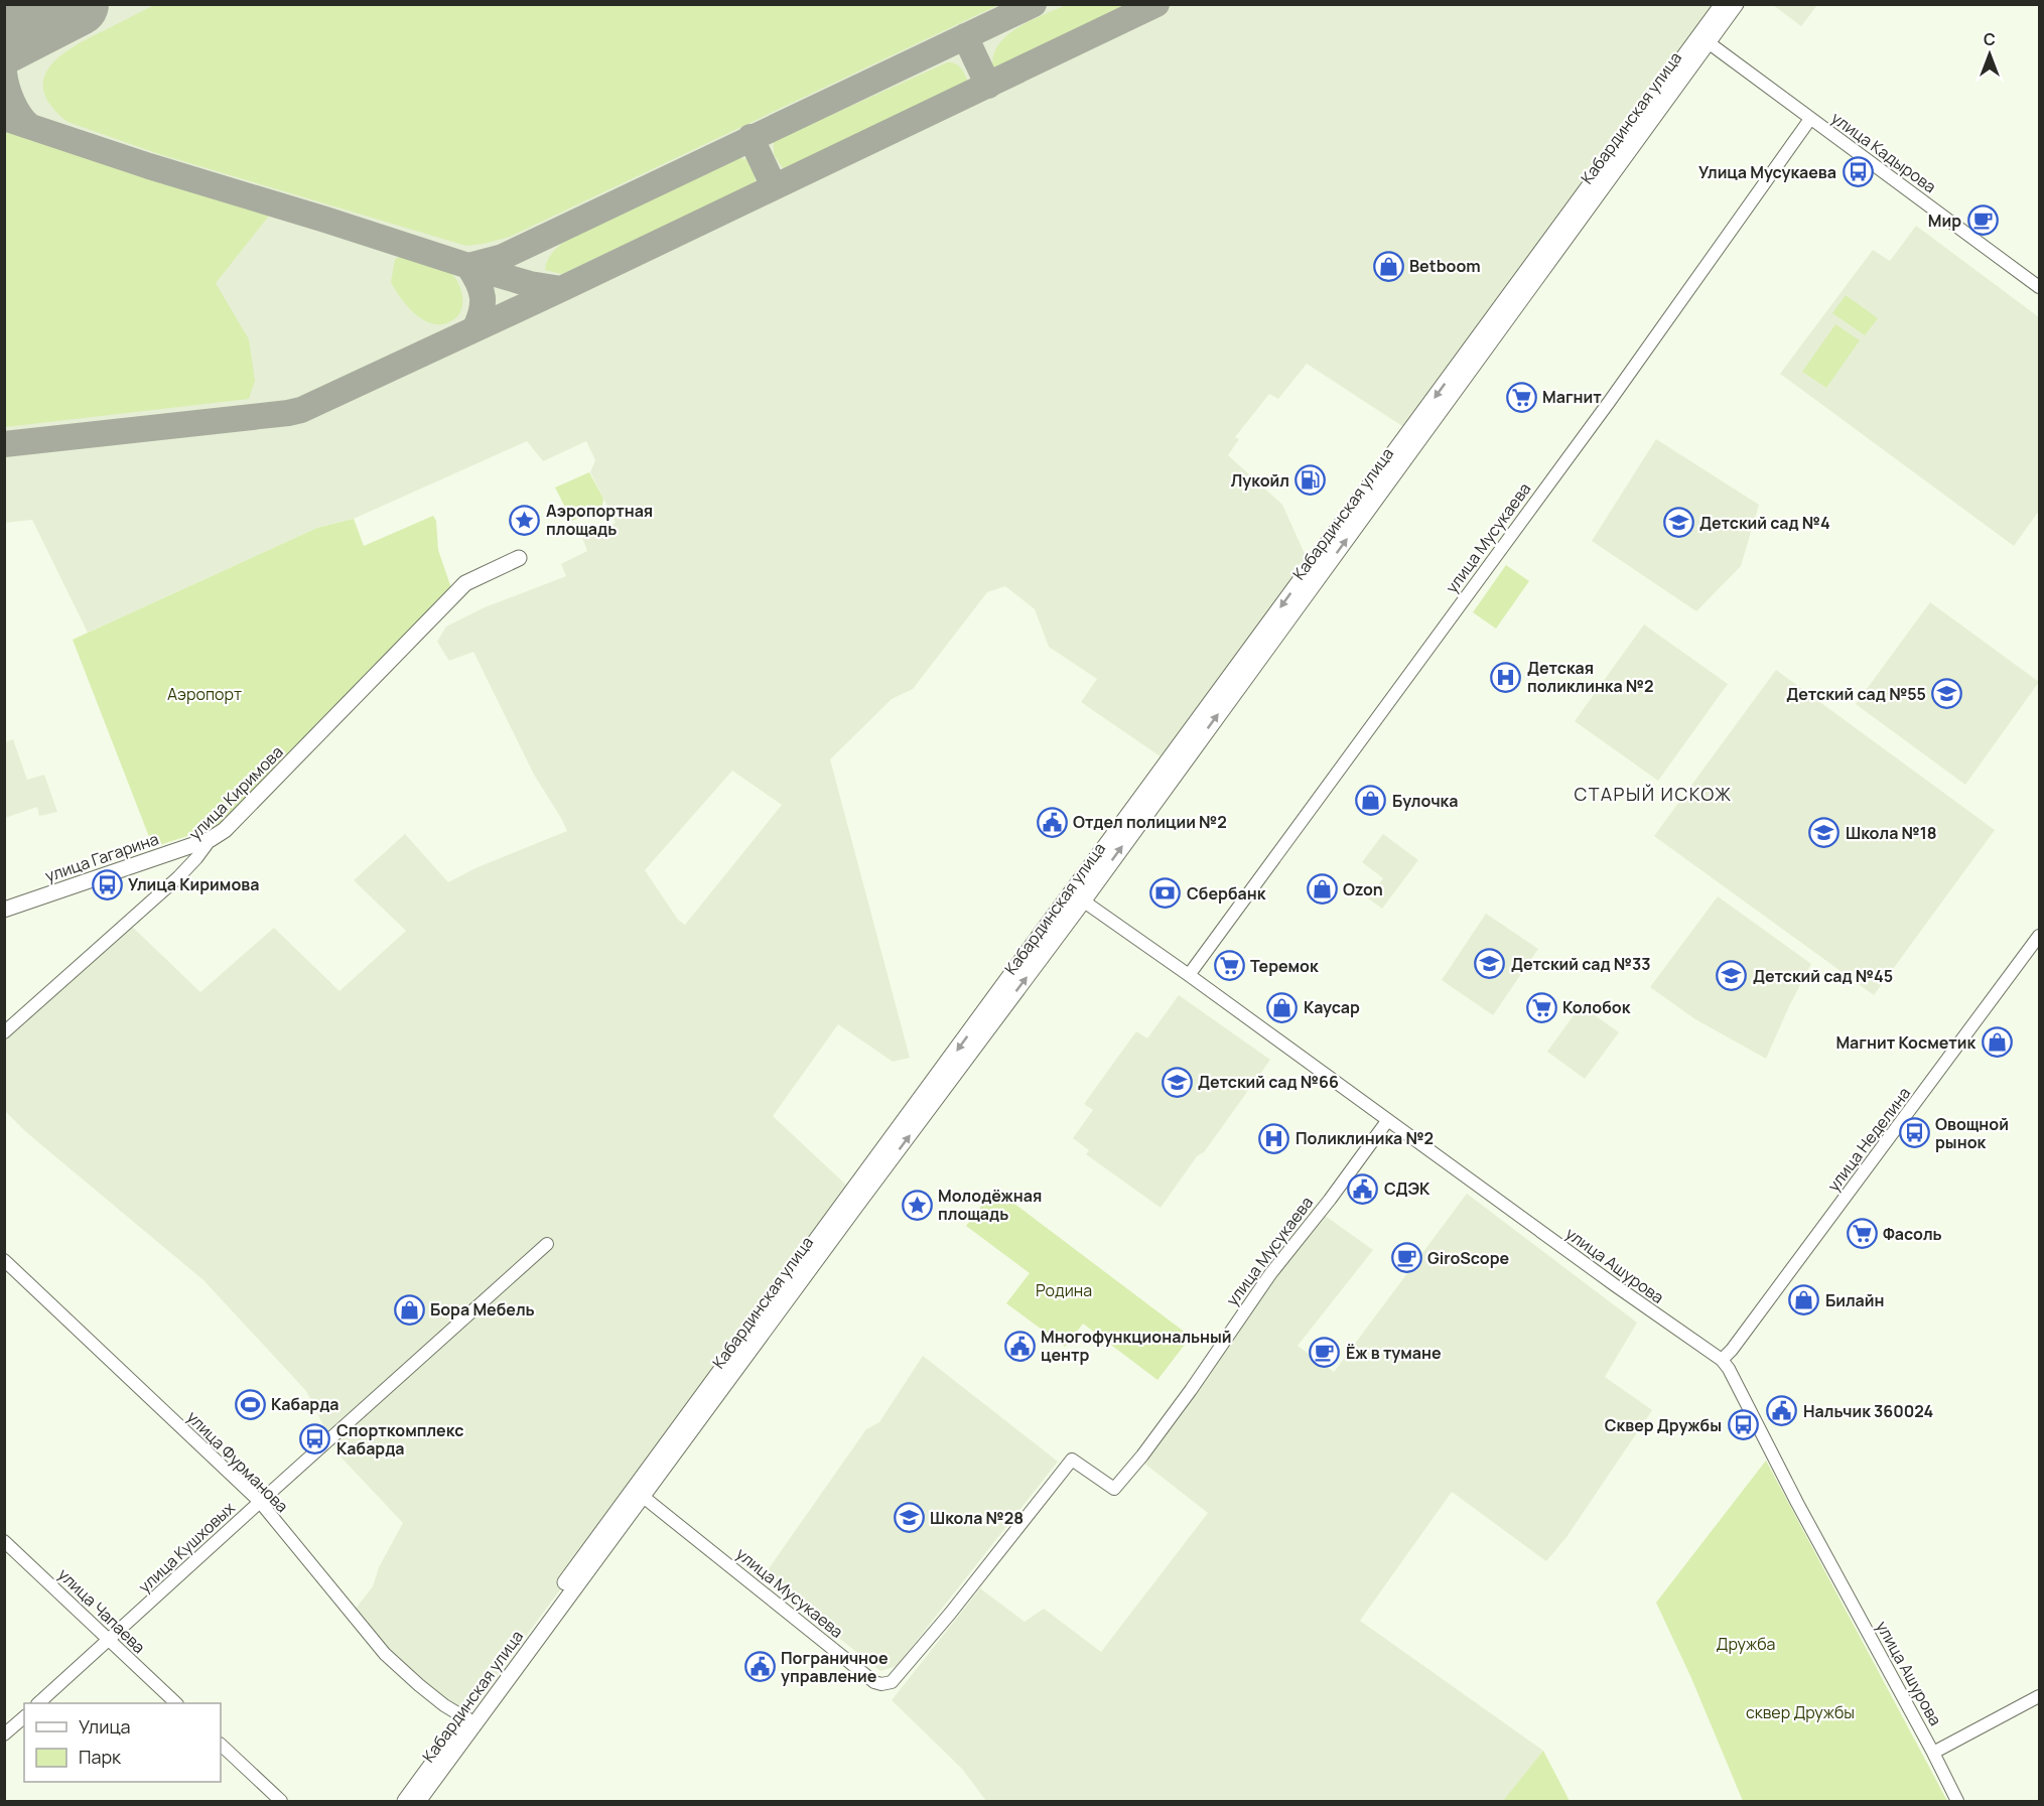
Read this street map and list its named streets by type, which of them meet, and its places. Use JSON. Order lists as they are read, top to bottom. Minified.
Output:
{"streets":{"main road":["Кабардинская улица","улица Киримова","улица Гагарина"],"street":["улица Кадырова","улица Мусукаева","улица Неделина","улица Ашурова","улица Фурманова","улица Кушховых","улица Чапаева"]},"crossings":[["Кабардинская улица","улица Кадырова"],["Кабардинская улица","улица Мусукаева"],["Кабардинская улица","улица Ашурова"],["Кабардинская улица","улица Фурманова"],["улица Кадырова","улица Мусукаева"],["улица Мусукаева","улица Ашурова"],["улица Киримова","улица Гагарина"],["улица Неделина","улица Ашурова"],["улица Фурманова","улица Кушховых"],["улица Кушховых","улица Чапаева"]],"districts":["СТАРЫЙ ИСКОЖ"],"parks":["Аэропорт","Родина","Дружба","сквер Дружбы"],"places":{"bus stop":["Улица Мусукаева","Улица Киримова","Овощной рынок","Сквер Дружбы","Спорткомплекс Кабарда"],"cafe":["Мир","GiroScope","Ёж в тумане"],"shop":["Betboom","Булочка","Ozon","Каусар","Магнит Косметик","Билайн","Бора Мебель"],"supermarket":["Магнит","Теремок","Колобок","Фасоль"],"fuel station":["Лукойл"],"place":["Аэропортная площадь","Молодёжная площадь"],"school or university":["Детский сад №4","Детский сад №55","Школа №18","Детский сад №33","Детский сад №45","Детский сад №66","Школа №28"],"hospital":["Детская поликлинка №2","Поликлиника №2"],"public building":["Отдел полиции №2","СДЭК","Многофункциональный центр","Нальчик 360024","Пограничное управление"],"bank":["Сбербанк"],"sports":["Кабарда"]},"legend":["Улица","Парк"],"north":"top"}
